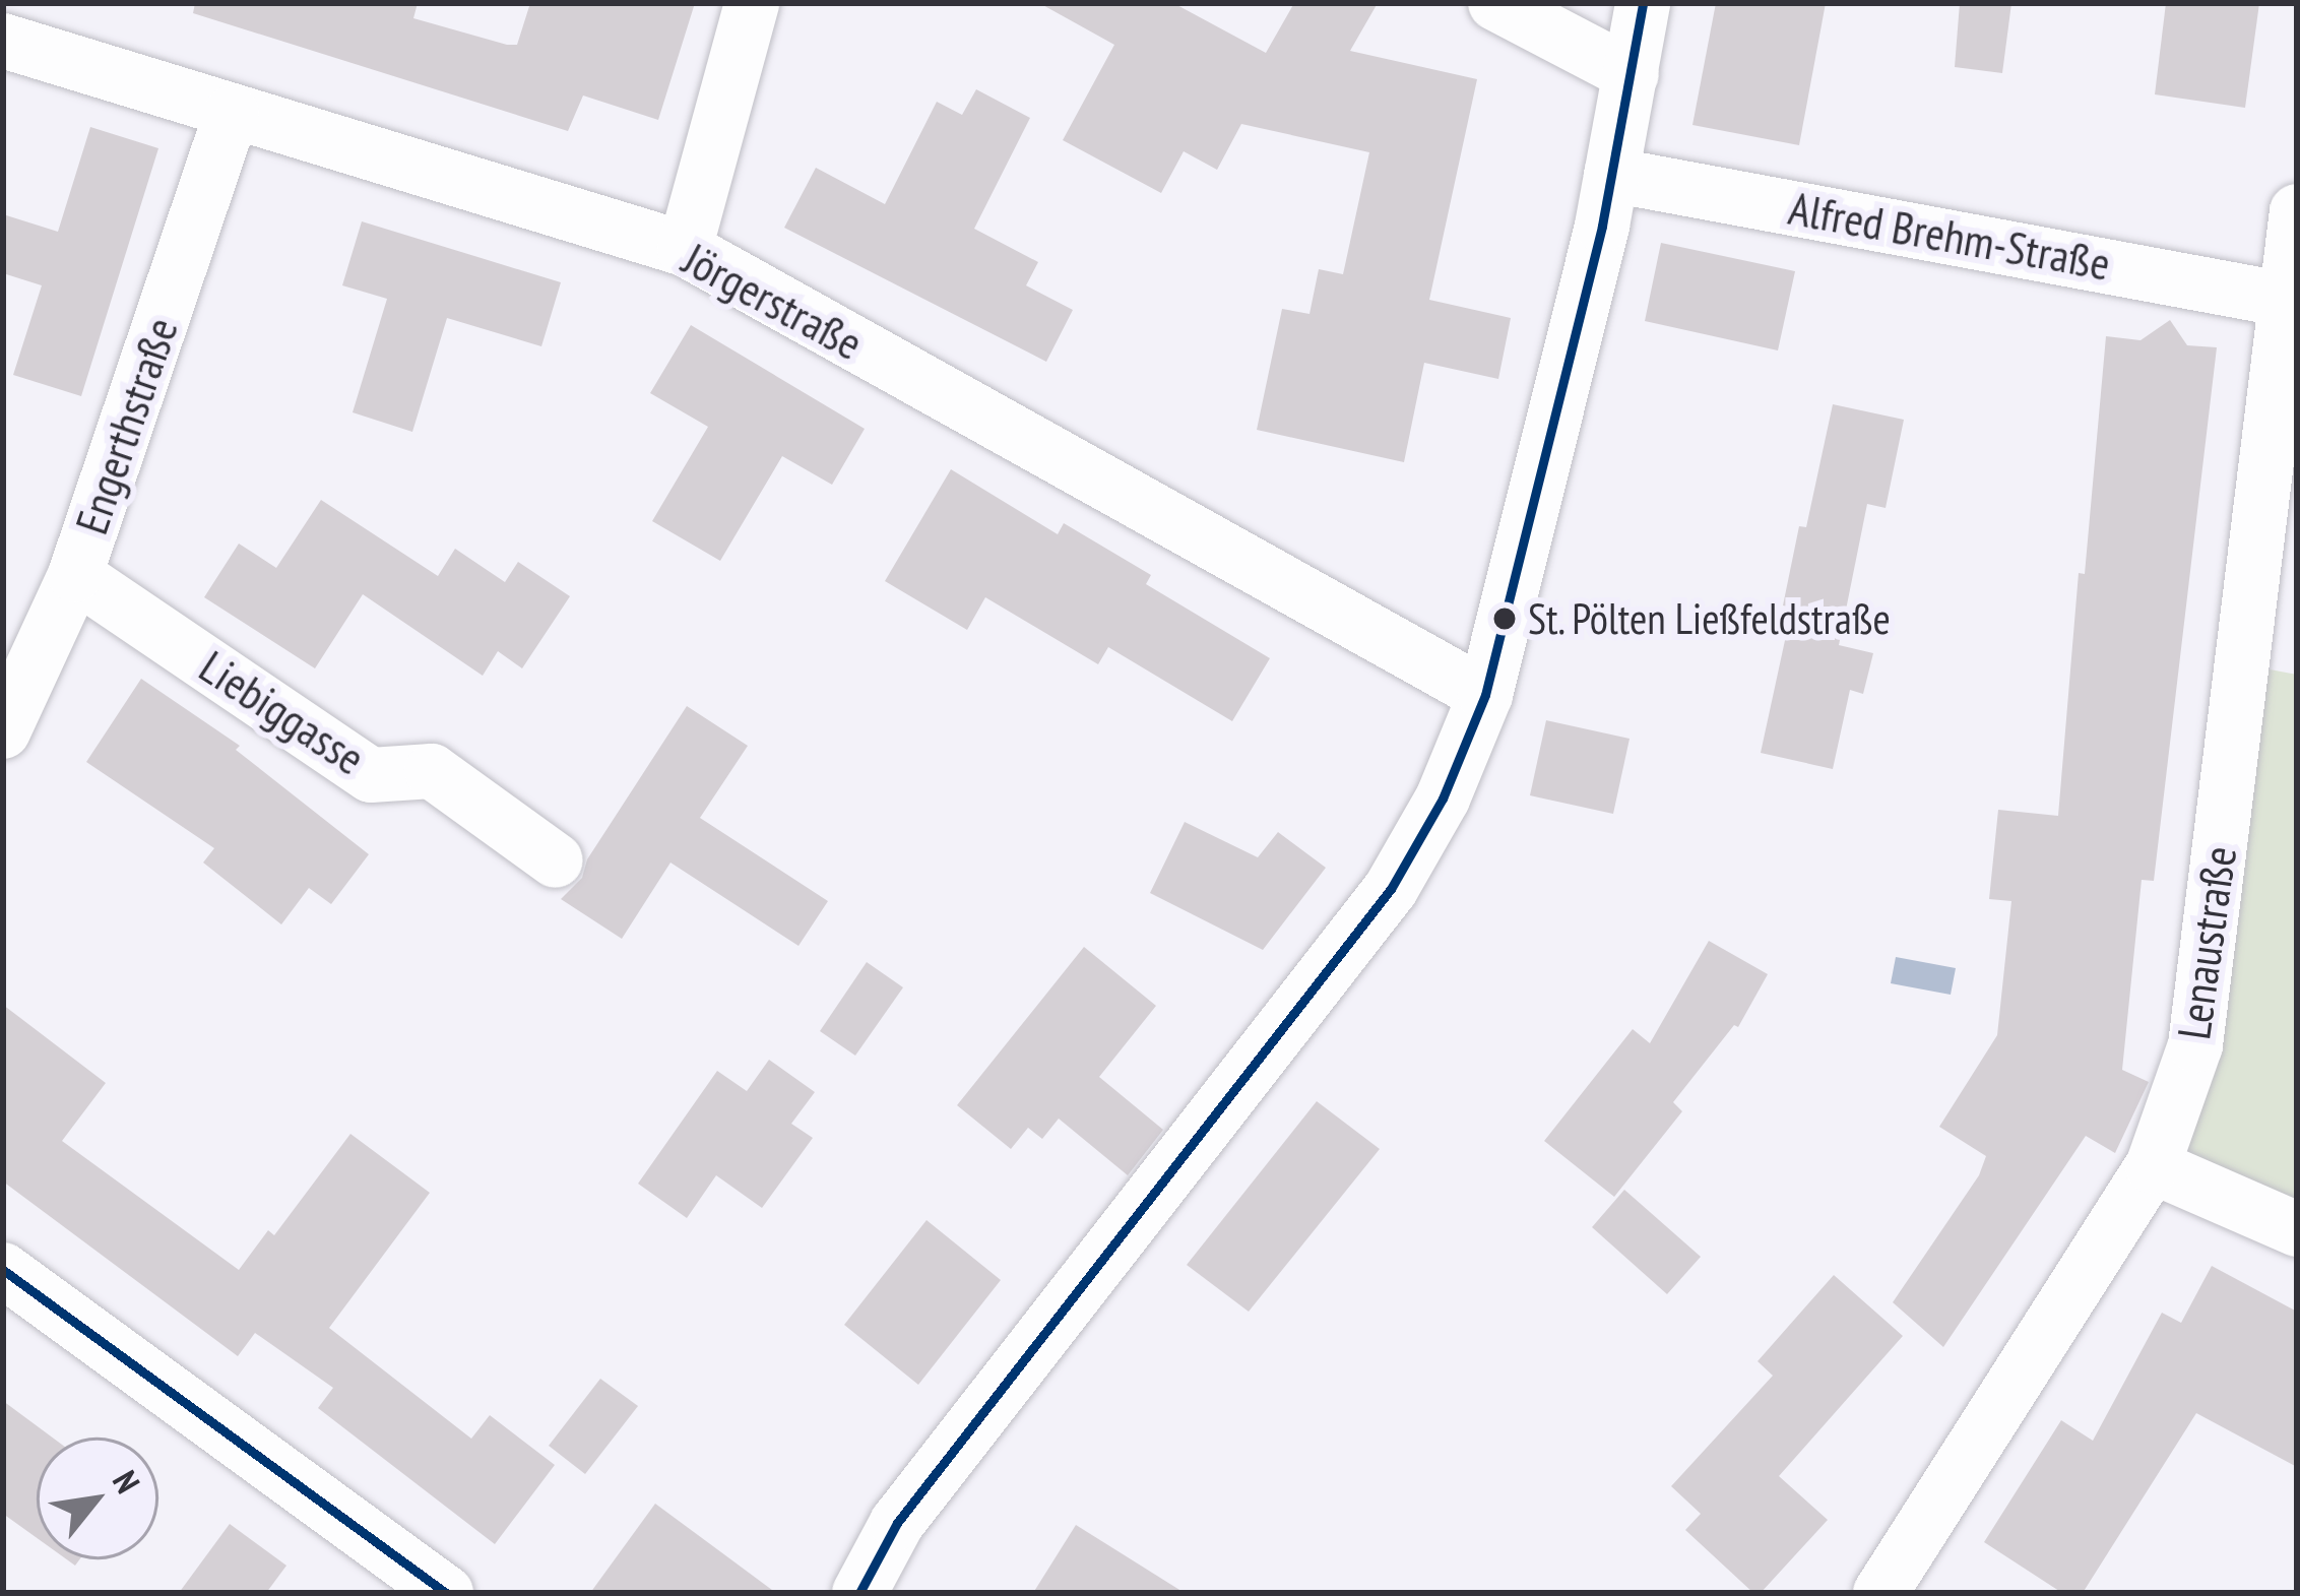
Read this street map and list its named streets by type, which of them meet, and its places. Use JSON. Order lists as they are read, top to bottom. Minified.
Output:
{"streets":{"street":["Alfred Brehm-Straße","Jörgerstraße","Engerthstraße","Liebiggasse","Lenaustraße"]},"crossings":[["Alfred Brehm-Straße","Lenaustraße"],["Jörgerstraße","Engerthstraße"],["Engerthstraße","Liebiggasse"]],"places":["St. Pölten Ließfeldstraße"],"north":"top right"}
